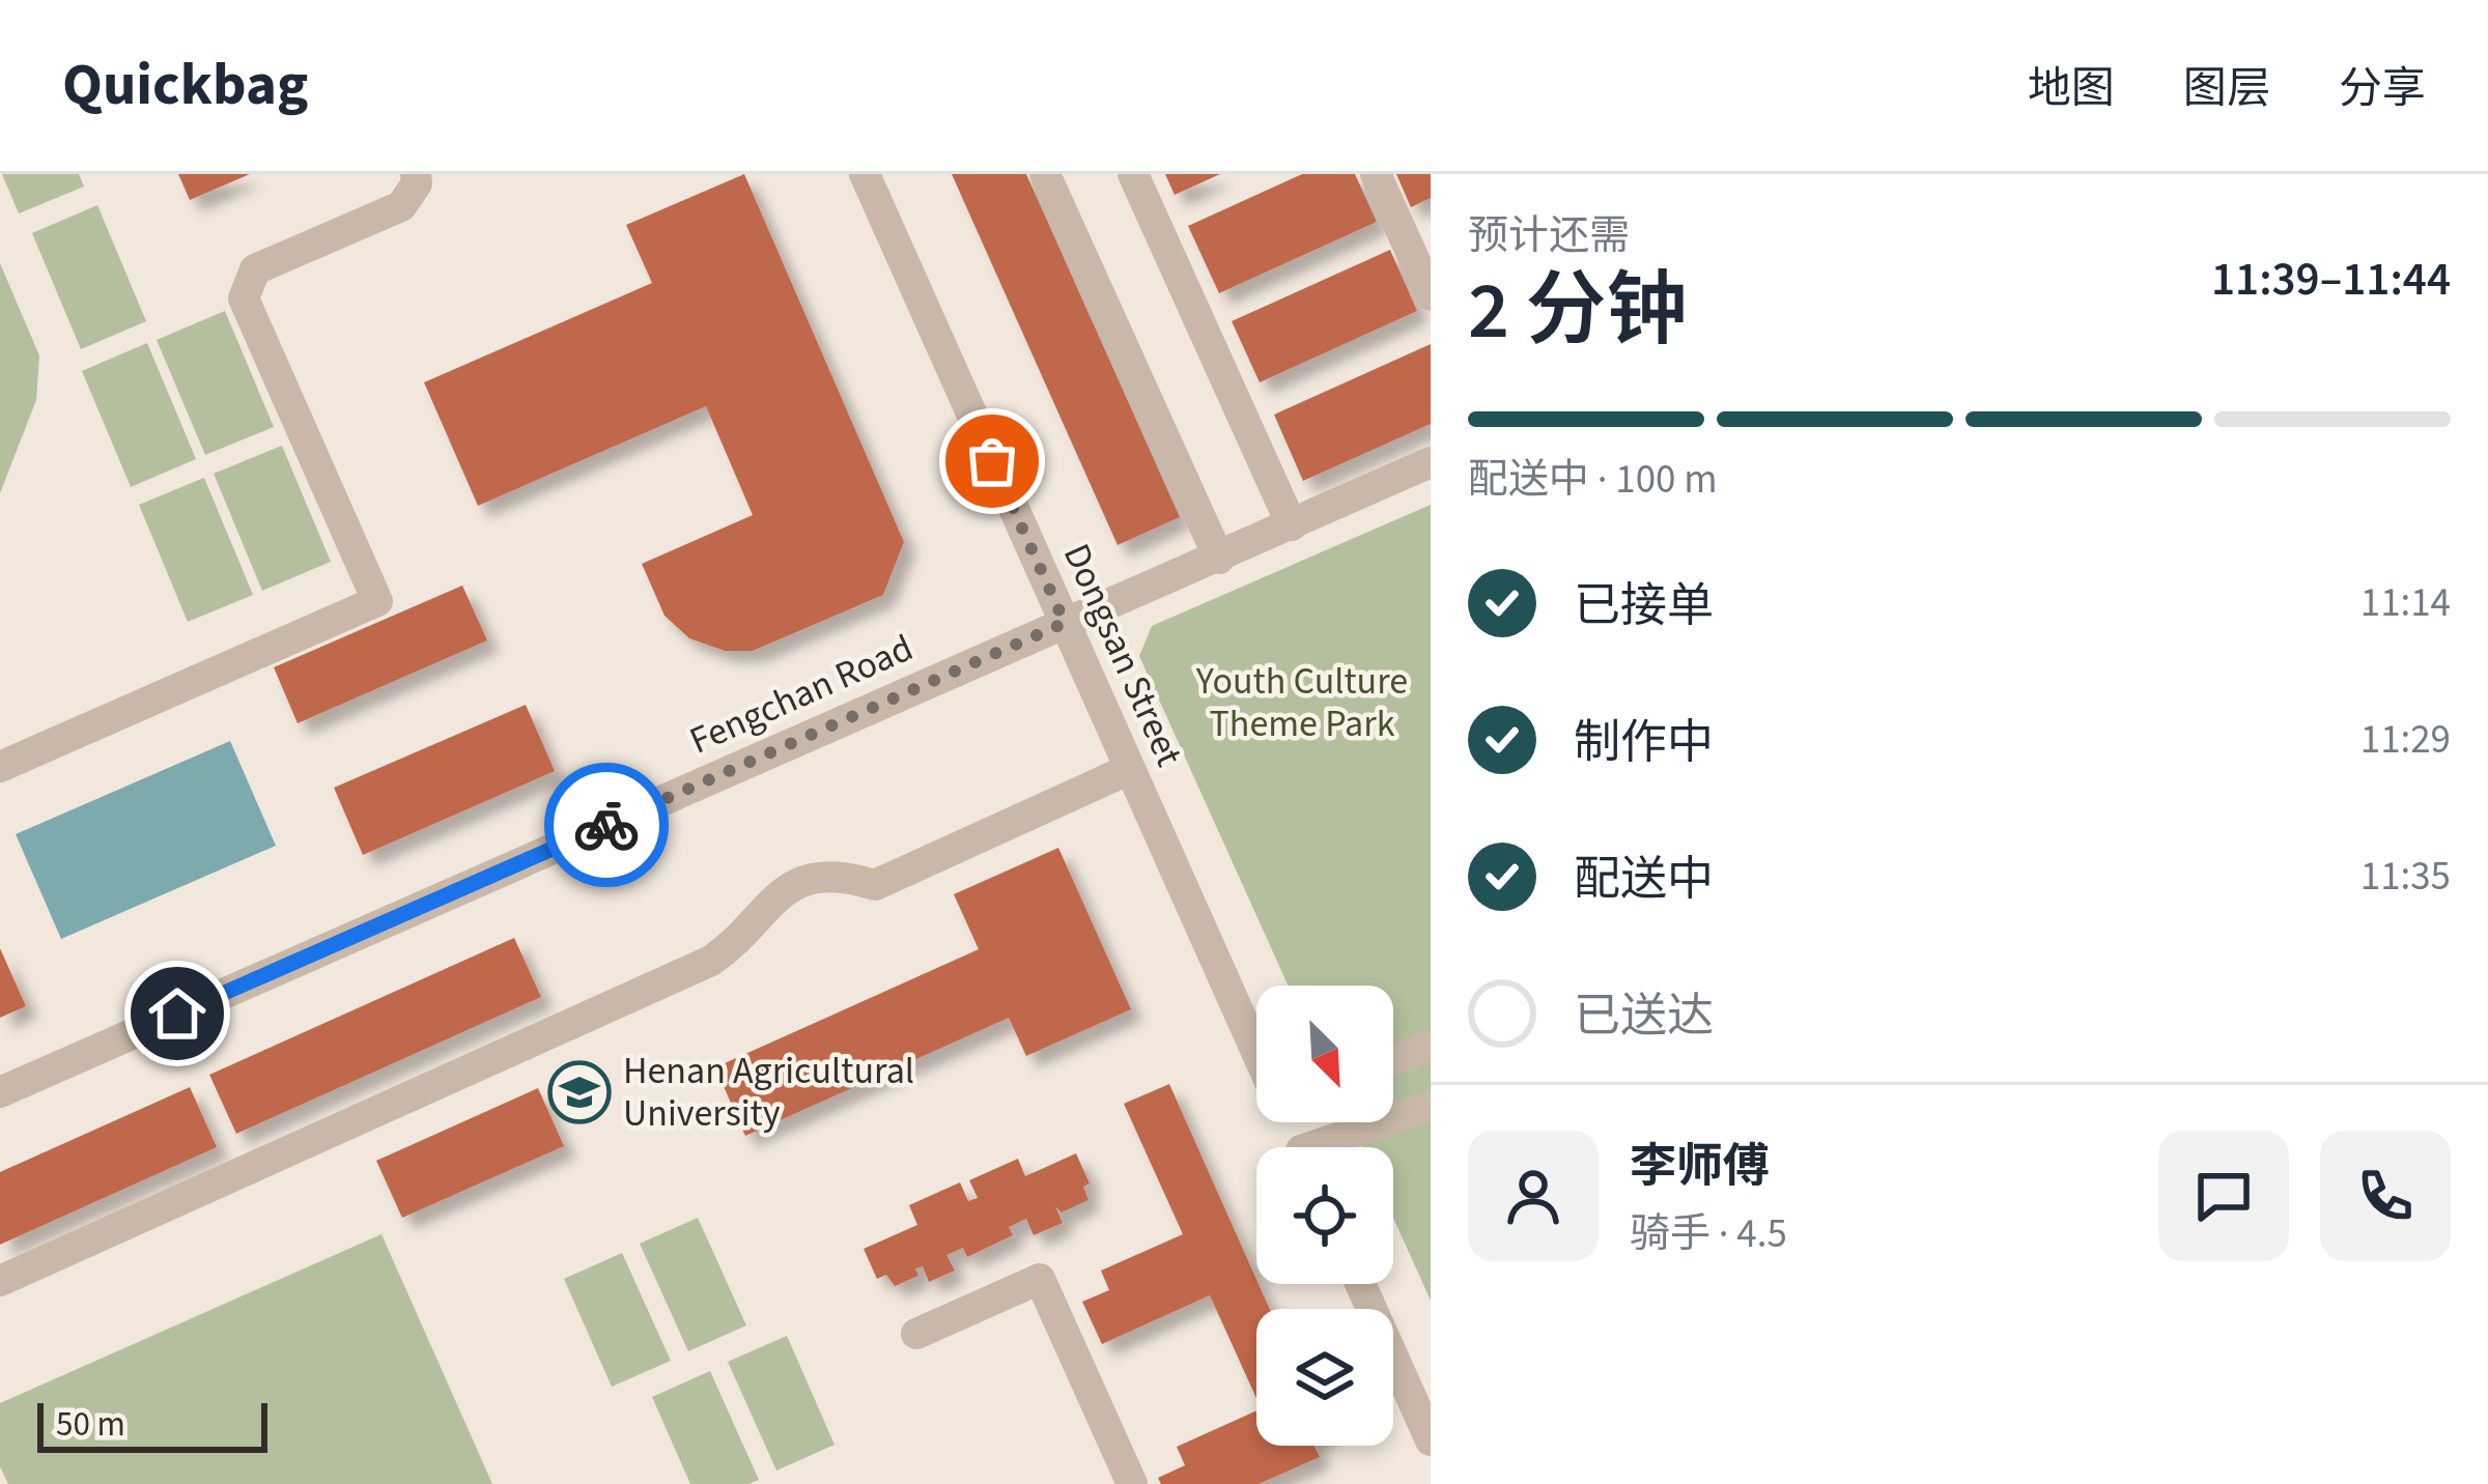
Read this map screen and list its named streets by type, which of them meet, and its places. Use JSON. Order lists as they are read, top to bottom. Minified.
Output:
{"streets":{"street":["Dongsan Street","Fengchan Road"]},"crossings":[["Dongsan Street","Fengchan Road"]],"parks":["Youth Culture Theme Park"],"places":{"school or university":["Henan Agricultural University"]},"scale_bar":"50 m","north":"bottom right","page":{"header":"Quickbag","nav":["地图","图层","分享"],"heading":["2 分钟","预计还需","11:39–11:44"],"panel":["李师傅","骑手 · 4.5"],"bar":"配送中 · 100 m","list":[["已接单","11:14"],["制作中","11:29"],["配送中","11:35"],"已送达"],"scale":"50 m"}}
